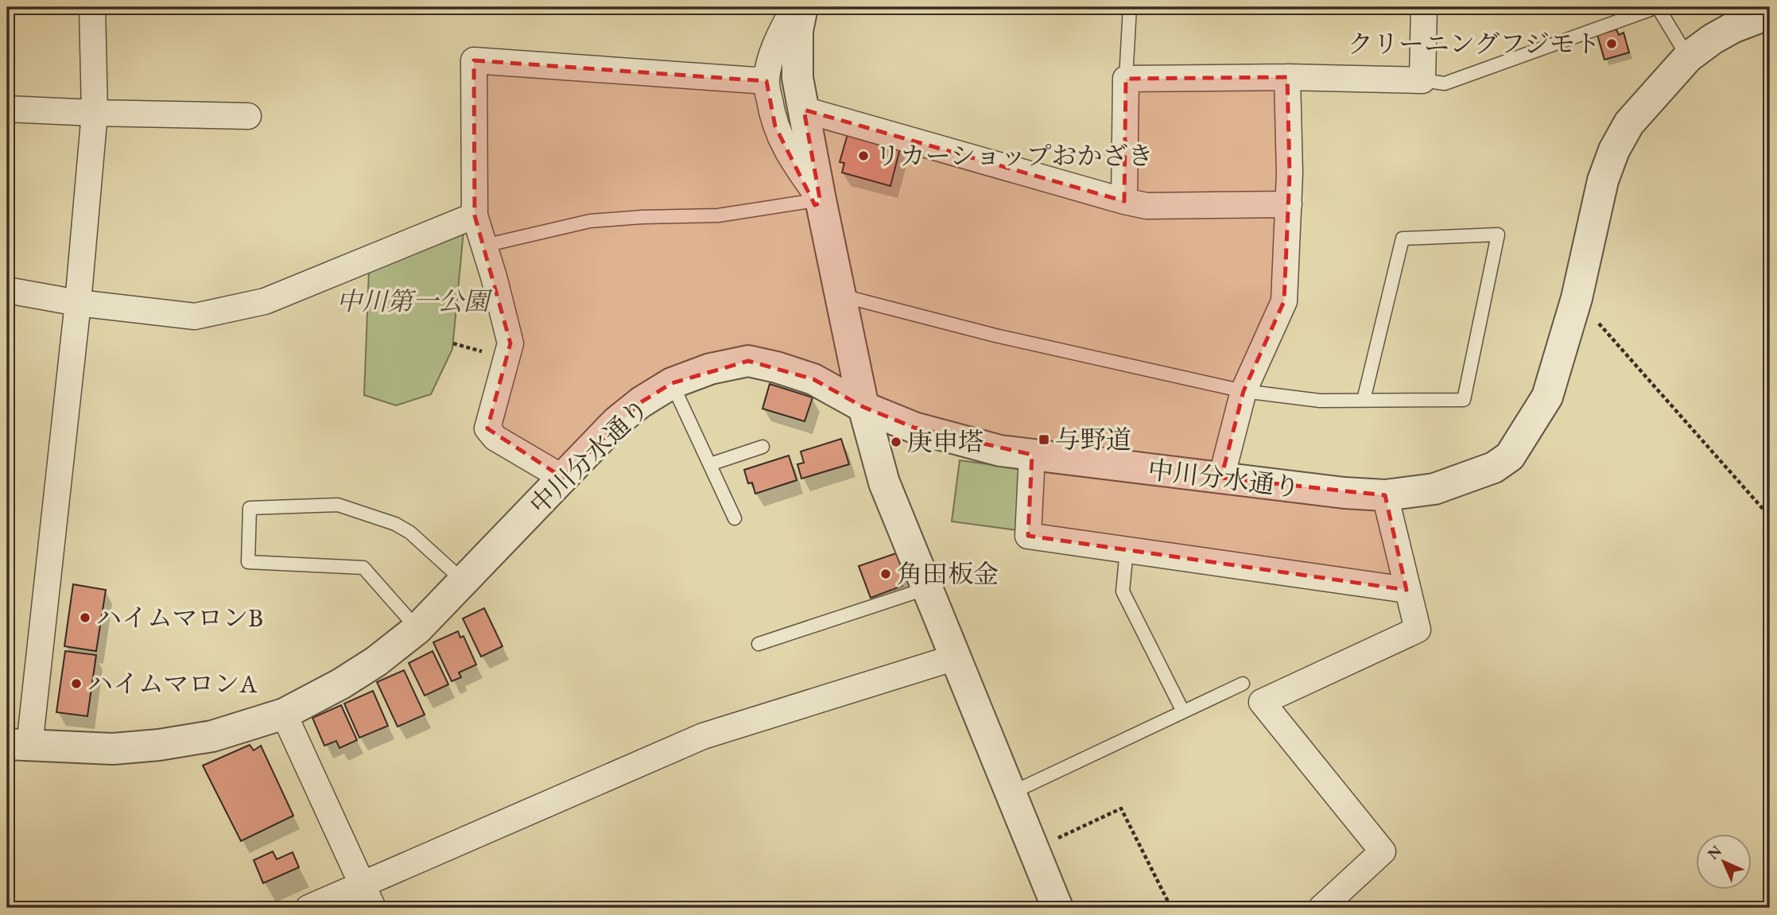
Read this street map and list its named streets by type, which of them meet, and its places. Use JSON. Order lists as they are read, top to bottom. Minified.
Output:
{"streets":{"street":["中川分水通り"]},"parks":["中川第一公園"],"places":{"other":["クリーニングフジモト","リカーショップおかざき","庚申塔","角田板金","ハイムマロンB","ハイムマロンA"],"transit":["与野道"]},"north":"top left"}
